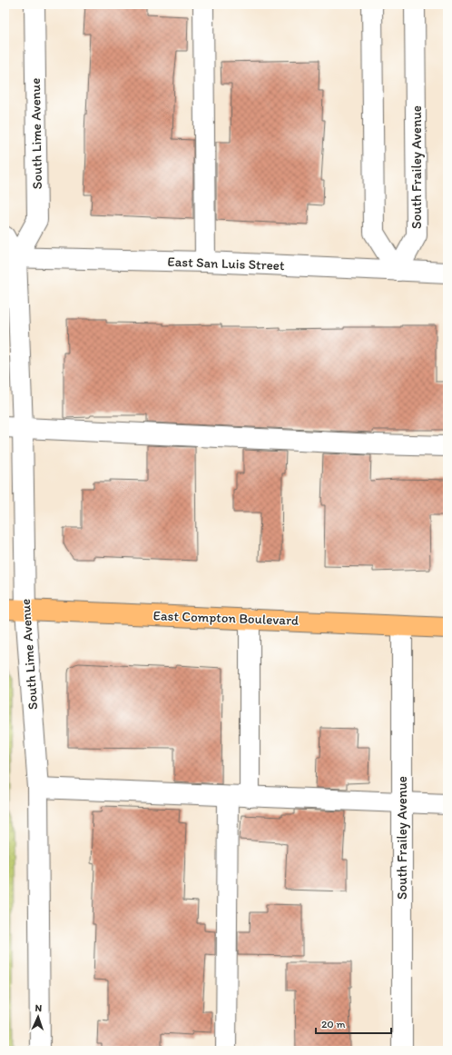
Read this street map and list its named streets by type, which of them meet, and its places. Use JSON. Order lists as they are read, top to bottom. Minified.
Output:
{"streets":{"main road":["East Compton Boulevard"],"street":["South Lime Avenue","South Frailey Avenue","East San Luis Street"]},"crossings":[["South Lime Avenue","East San Luis Street"],["South Lime Avenue","East Compton Boulevard"],["South Frailey Avenue","East San Luis Street"],["South Frailey Avenue","East Compton Boulevard"]],"scale_bar":"20 m","north":"top"}
